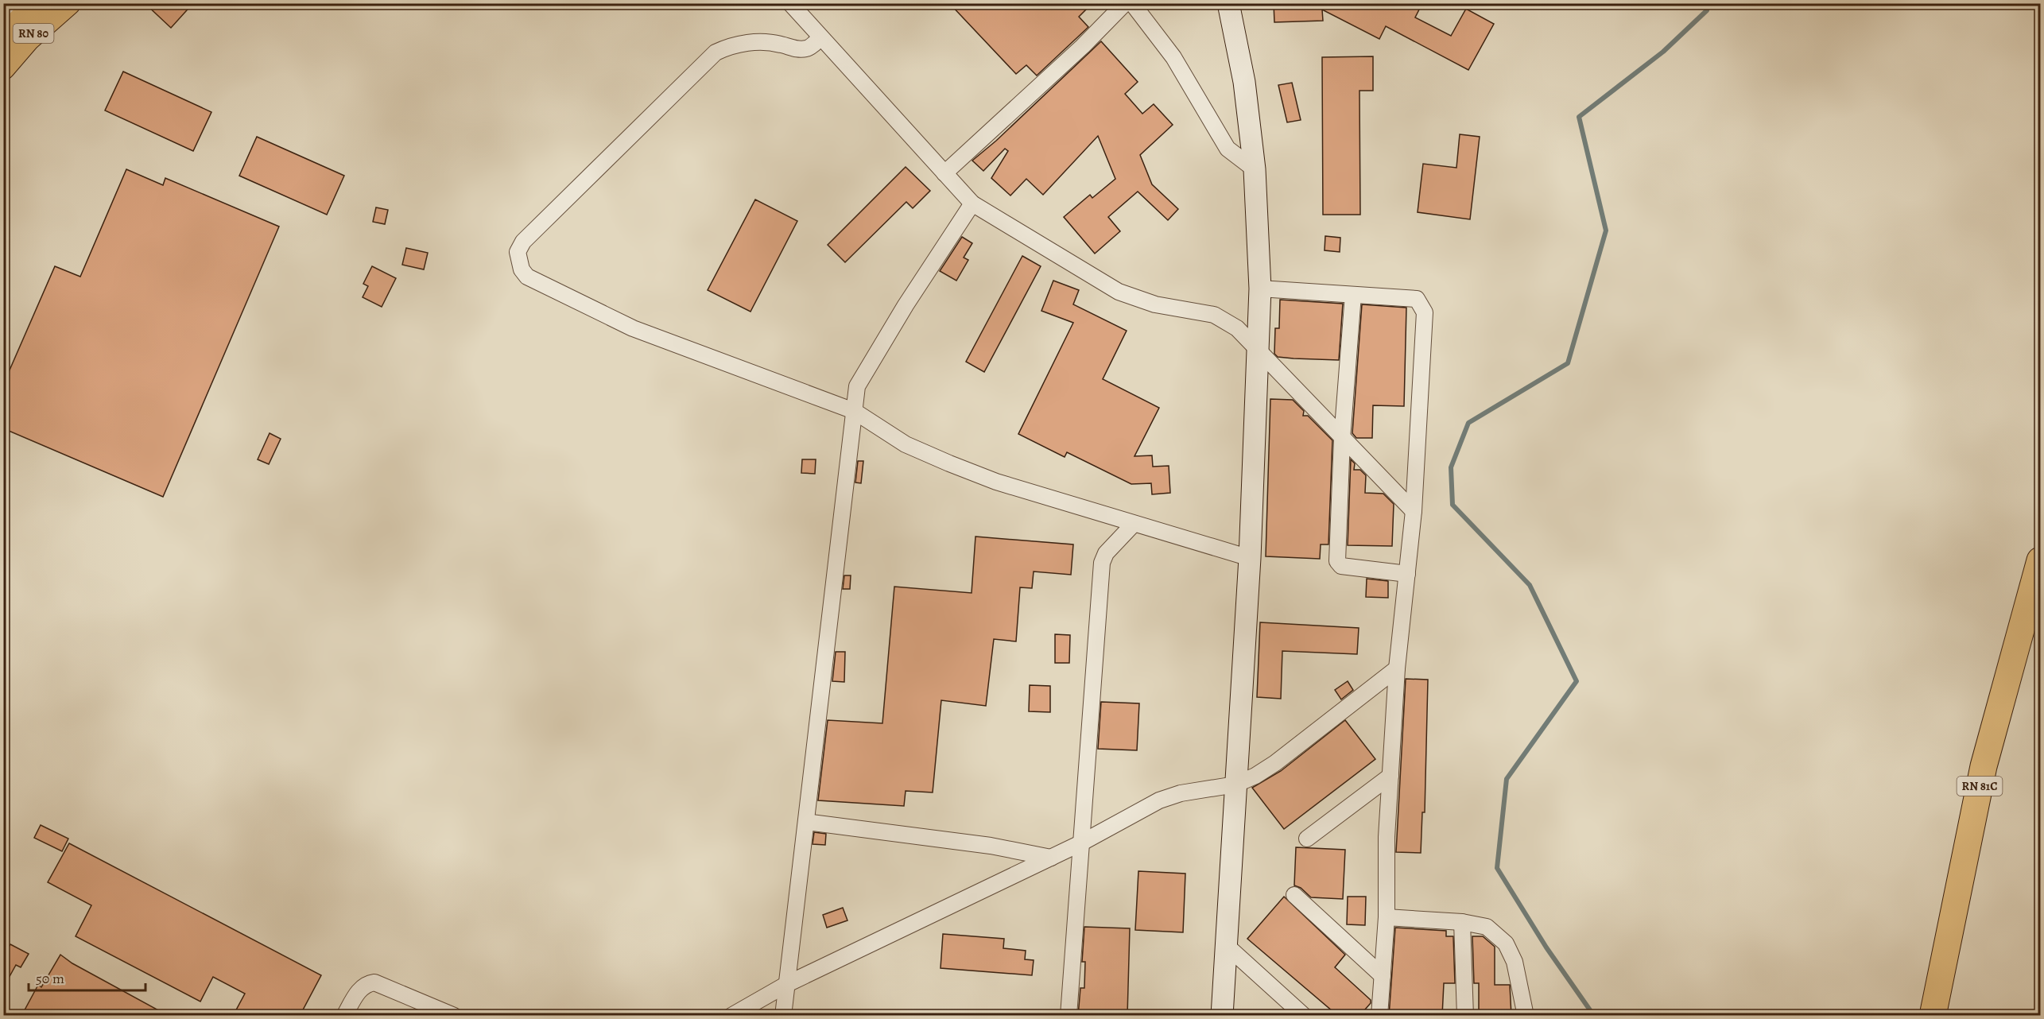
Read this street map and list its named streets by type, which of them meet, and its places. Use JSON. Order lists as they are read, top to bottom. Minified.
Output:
{"streets":{"highway":["RN 81C"],"main road":["RN 80"]},"scale_bar":"50 m"}
